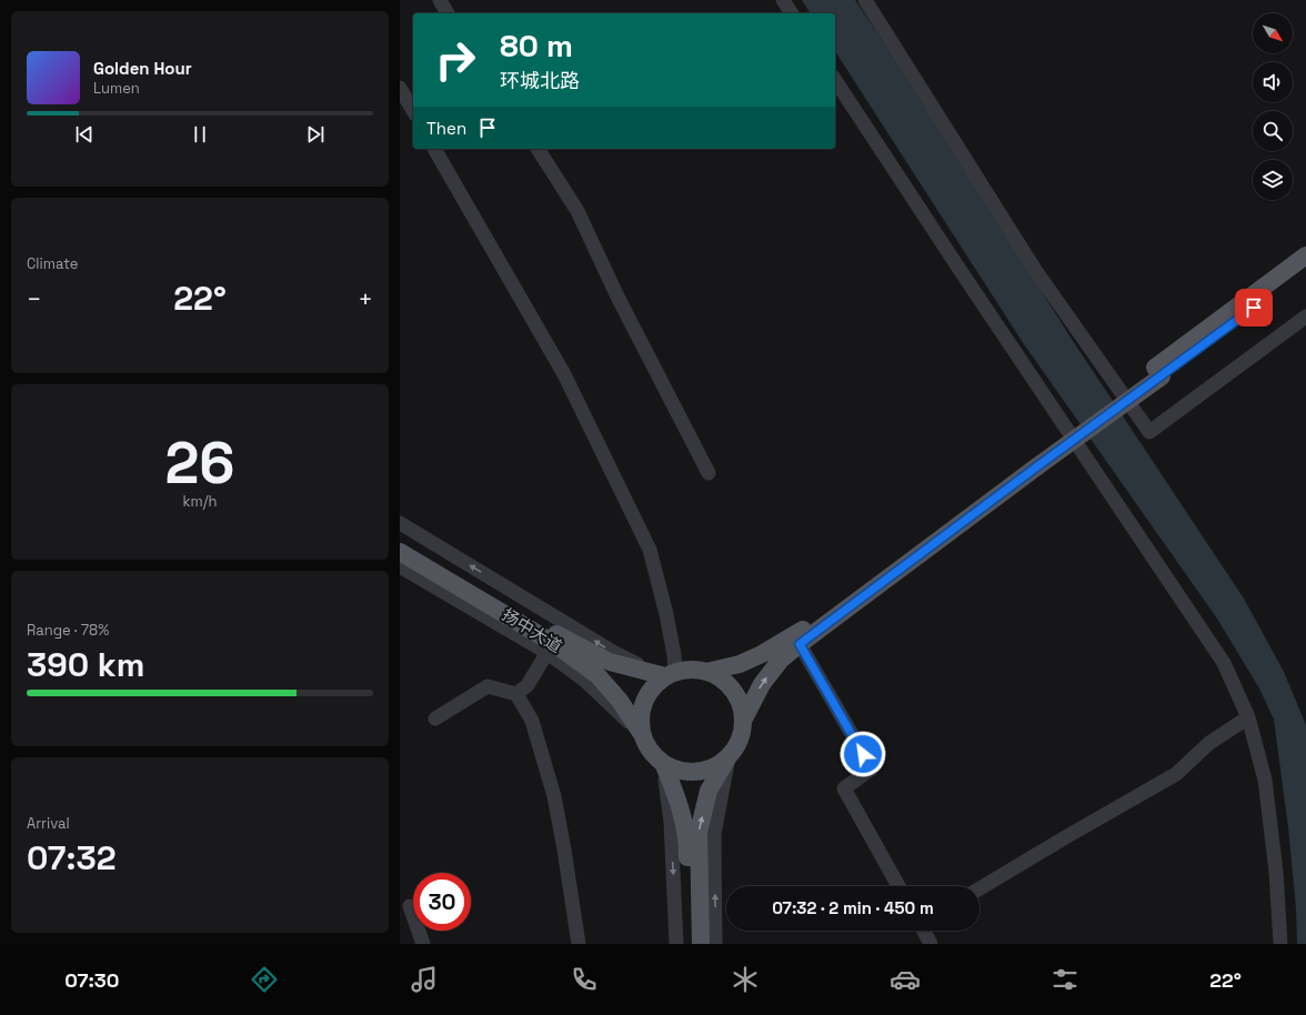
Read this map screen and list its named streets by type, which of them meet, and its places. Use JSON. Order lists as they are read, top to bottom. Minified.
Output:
{"streets":{"main road":["扬中大道"]},"north":"bottom right","page":{"turn":["80 m","环城北路"],"song":["Golden Hour","Lumen"],"then":"Then","tile":["Climate",["26","km/h"],["Range · 78%","390 km"],["Arrival","07:32"]],"heat":["−","22°","+"],"limit":"30","trip":"07:32 · 2 min · 450 m","tabs":["07:30","22°"]}}
